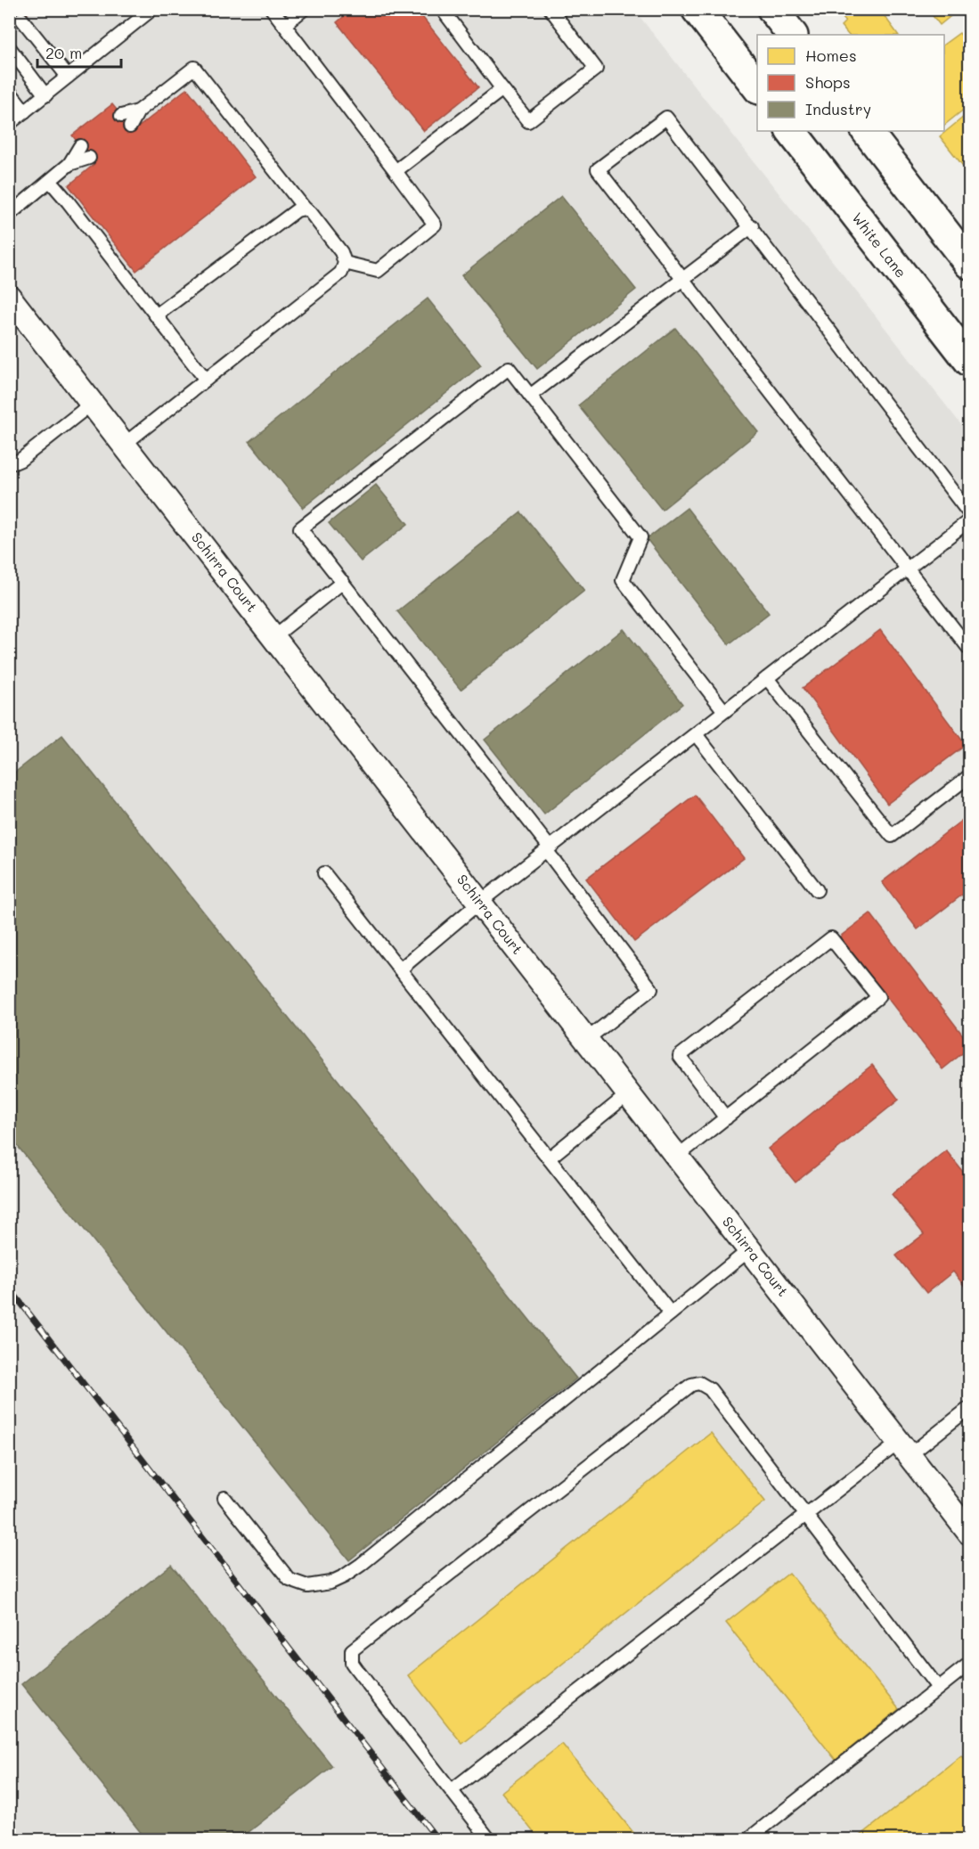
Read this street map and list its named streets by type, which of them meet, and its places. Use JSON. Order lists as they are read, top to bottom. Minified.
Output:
{"streets":{"main road":["White Lane"],"street":["Schirra Court"]},"legend":["Homes","Shops","Industry"],"scale_bar":"20 m"}
